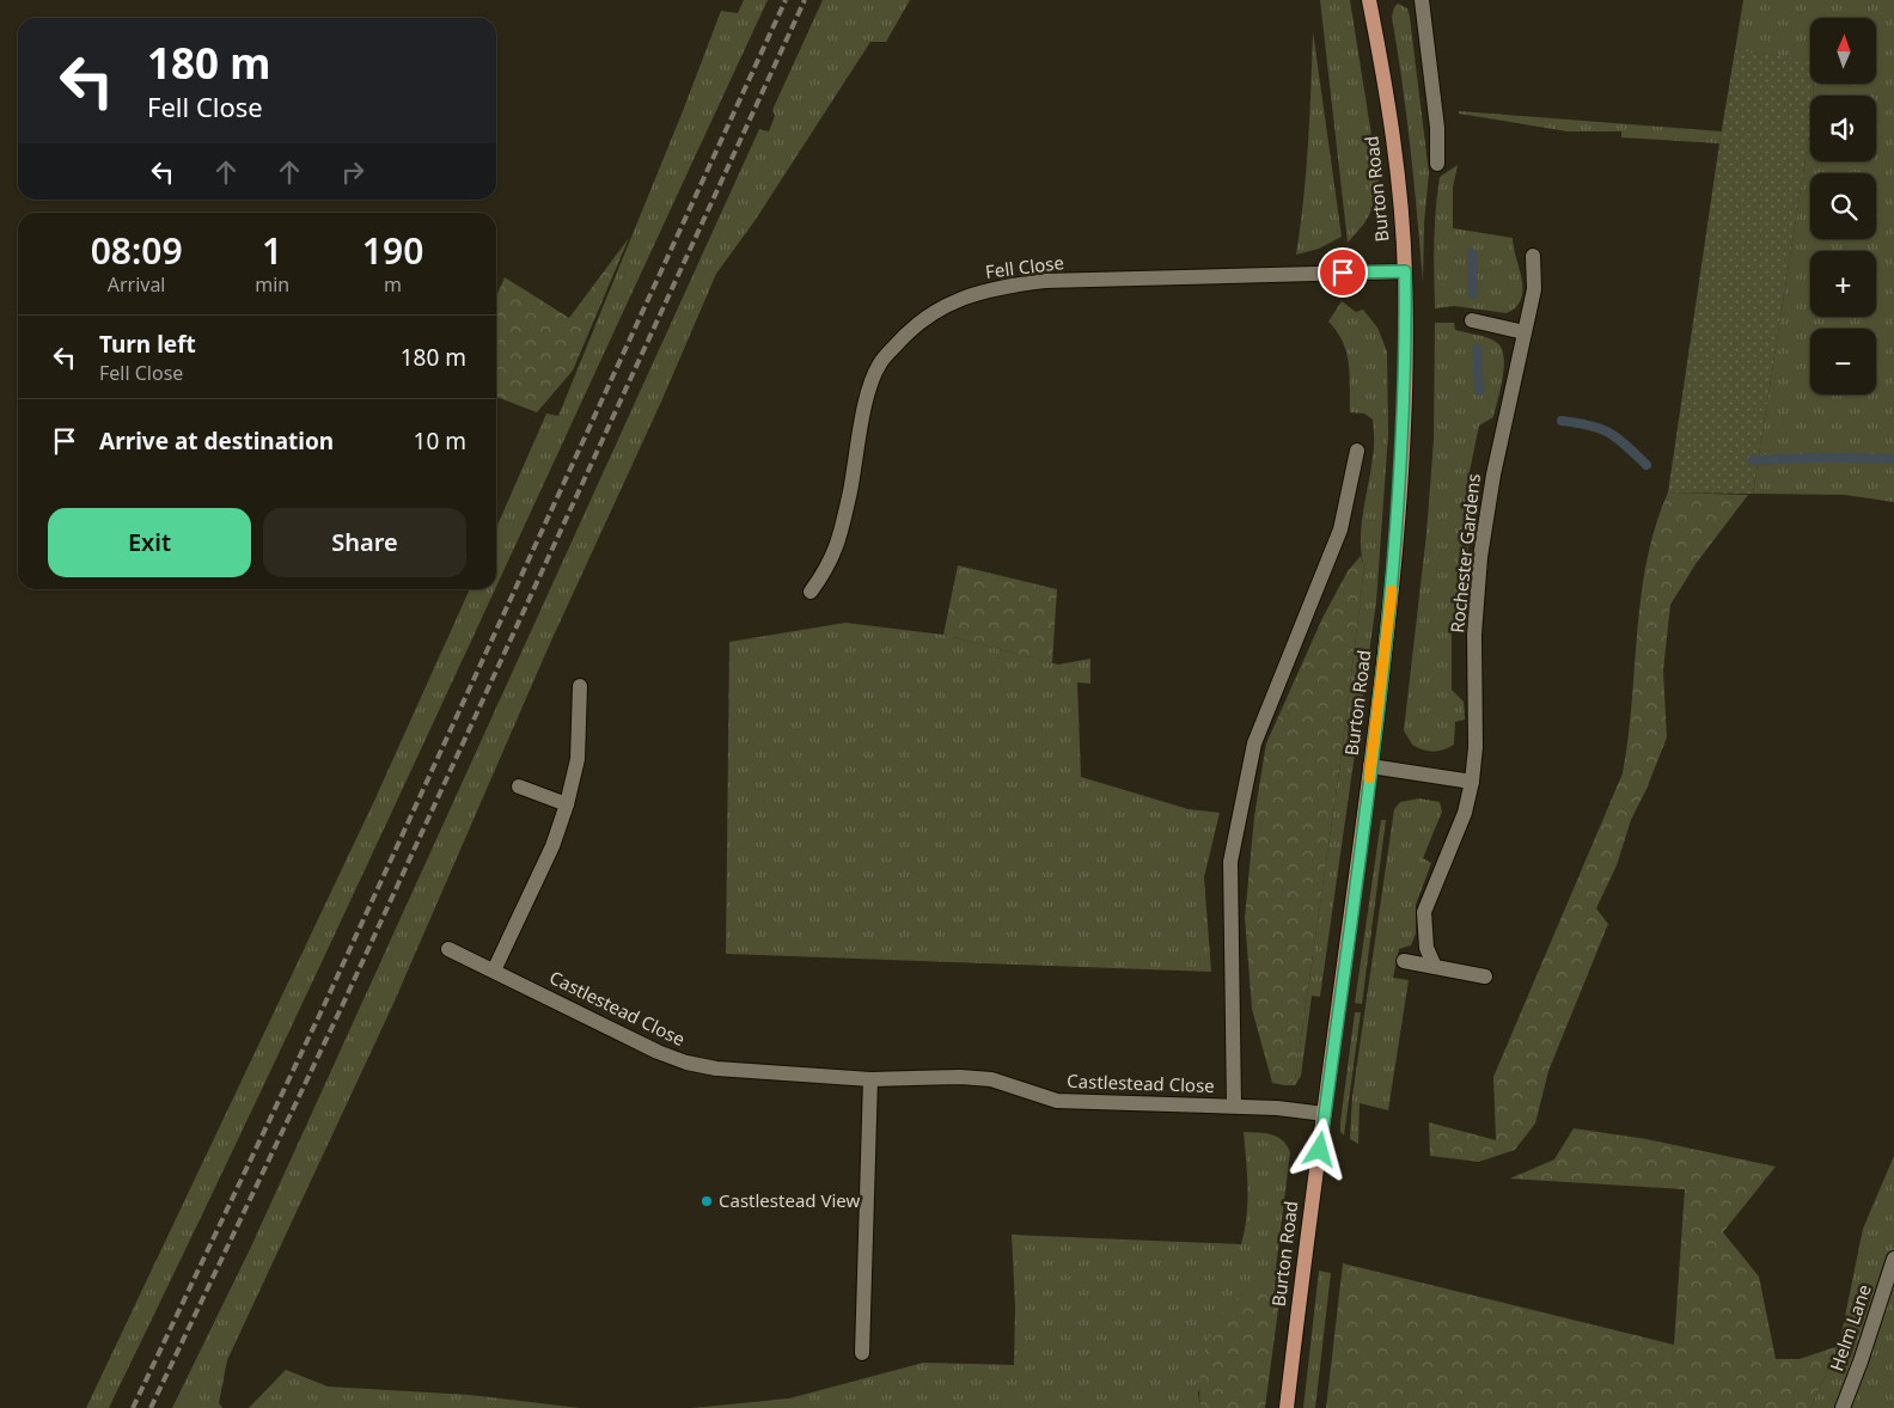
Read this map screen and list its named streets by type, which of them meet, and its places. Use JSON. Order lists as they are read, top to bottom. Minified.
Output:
{"streets":{"main road":["Burton Road"],"street":["Fell Close","Rochester Gardens","Castlestead Close","Helm Lane"]},"crossings":[["Burton Road","Fell Close"],["Burton Road","Castlestead Close"]],"places":["Castlestead View"],"north":"top","page":{"map_buttons":["+","−"],"turn":["180 m","Fell Close"],"eta":["08:09","Arrival","1","min","190","m"],"list":[{"name":"Turn left","note":"Fell Close","value":"180 m"},{"name":"Arrive at destination","value":"10 m"}],"buttons":["Exit","Share"]}}
